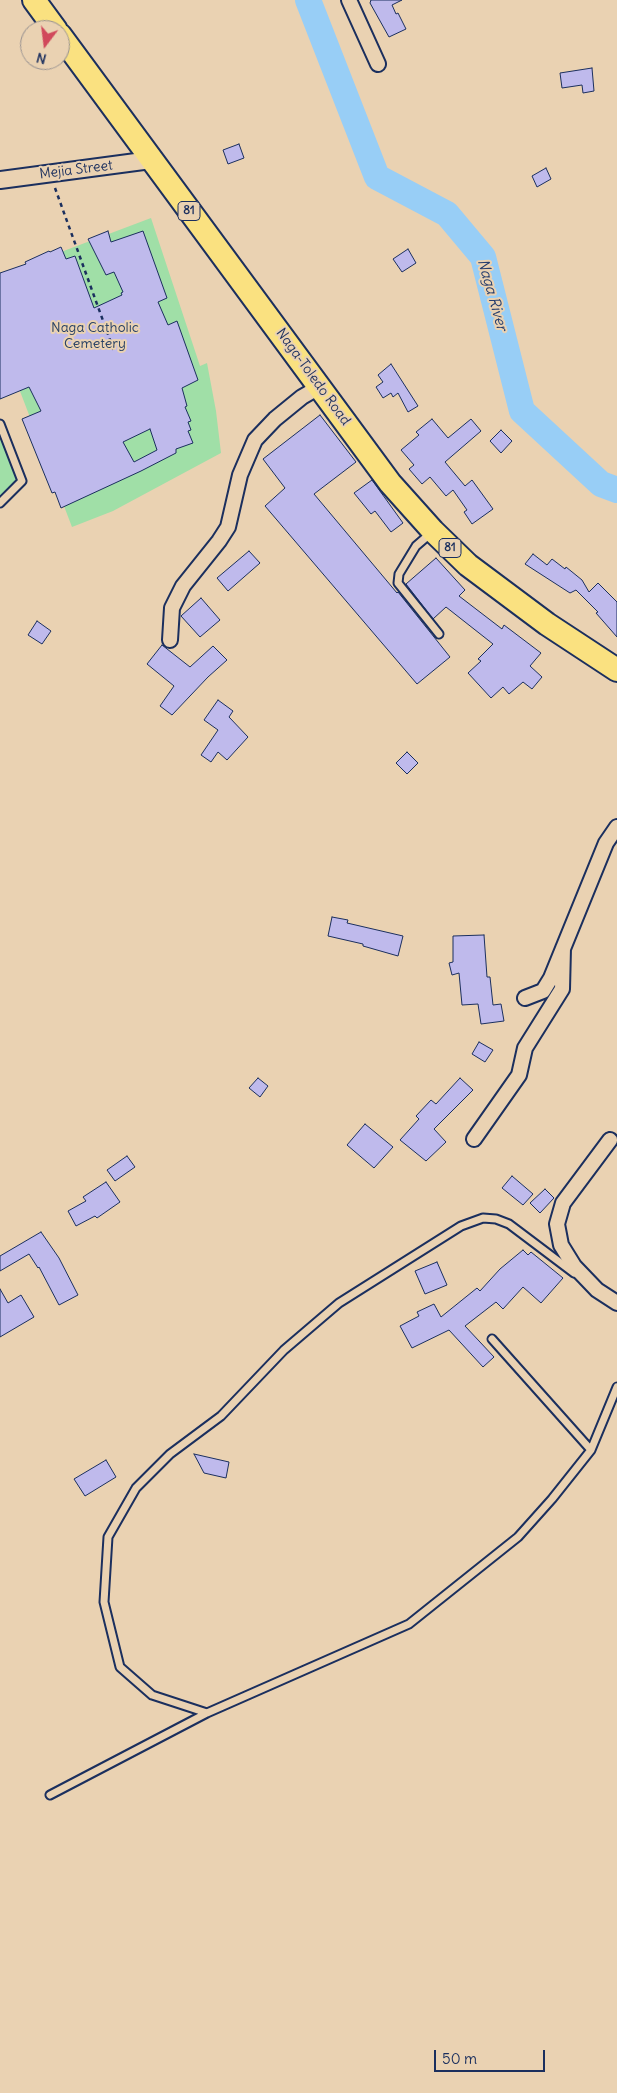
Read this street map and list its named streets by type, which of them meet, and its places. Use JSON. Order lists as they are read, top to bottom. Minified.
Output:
{"streets":{"highway":["81","Naga-Toledo Road"],"street":["Mejia Street"]},"crossings":[["Mejia Street","Naga-Toledo Road"]],"water":["Naga River"],"parks":["Naga Catholic Cemetery"],"scale_bar":"50 m","north":"bottom"}
